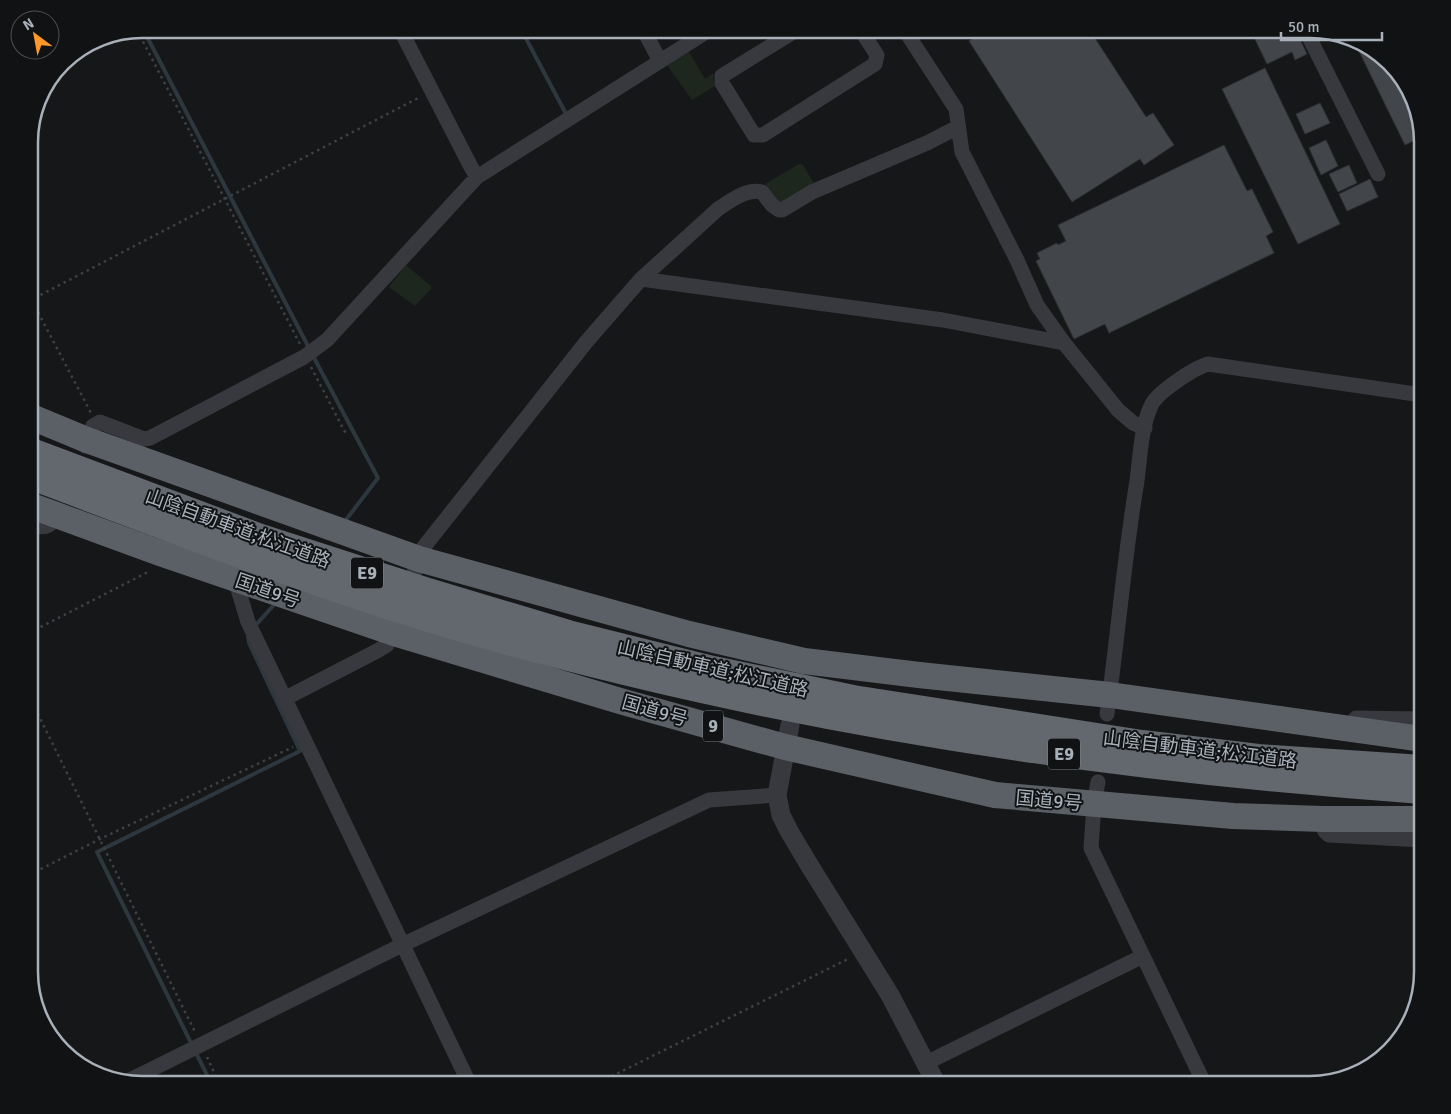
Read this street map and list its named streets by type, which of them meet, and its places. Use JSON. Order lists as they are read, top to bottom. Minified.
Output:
{"streets":{"highway":["山陰自動車道;松江道路","E9","国道9号","9"]},"scale_bar":"50 m","north":"top left"}
